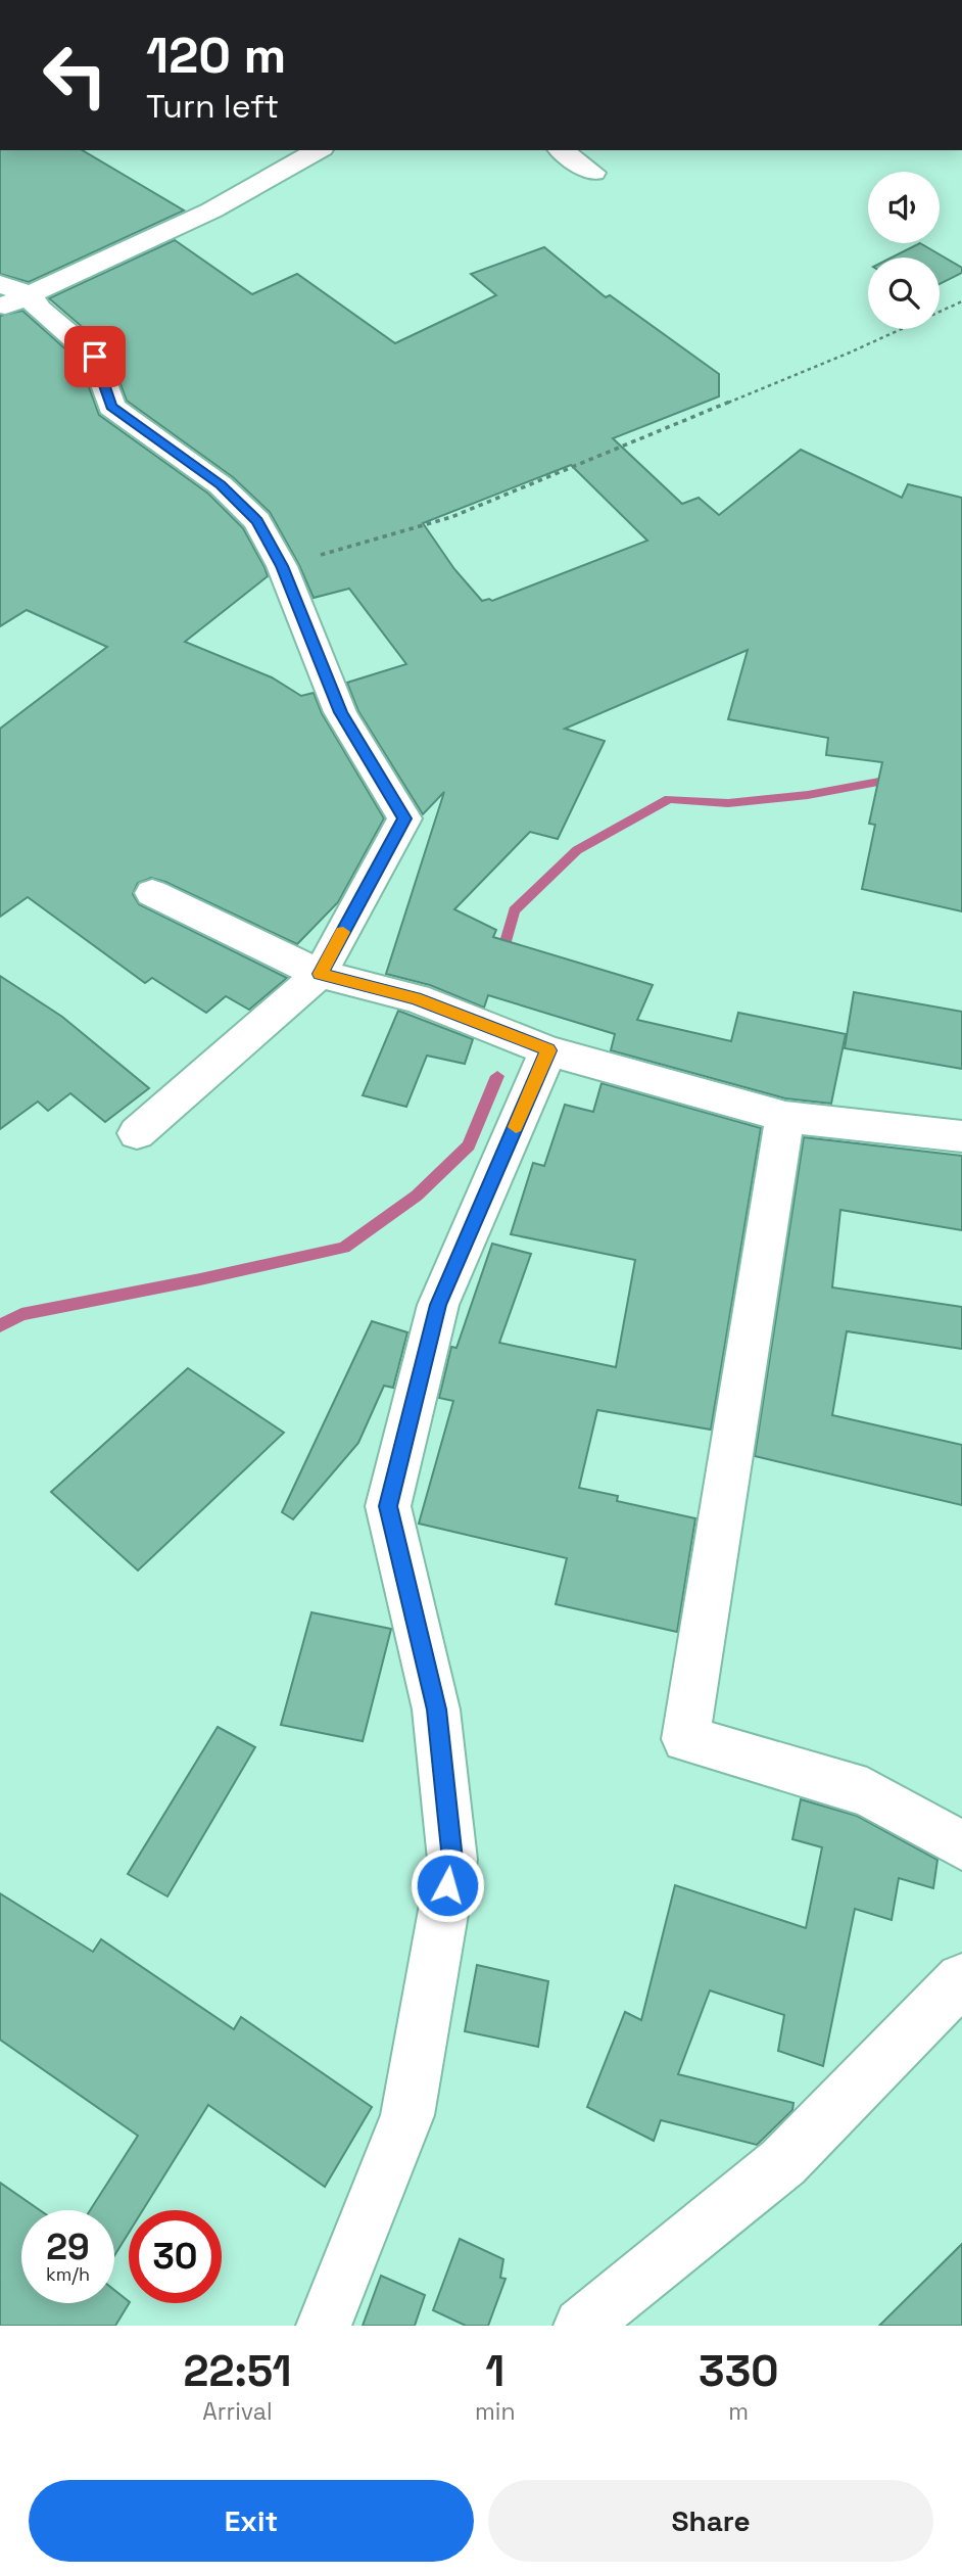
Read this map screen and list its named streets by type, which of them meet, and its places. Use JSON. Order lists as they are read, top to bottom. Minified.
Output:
{"page":{"turn":["120 m","Turn left"],"speed":"29 km/h","limit":"30","eta":["22:51","Arrival","1","min","330","m"],"buttons":["Exit","Share"]}}
